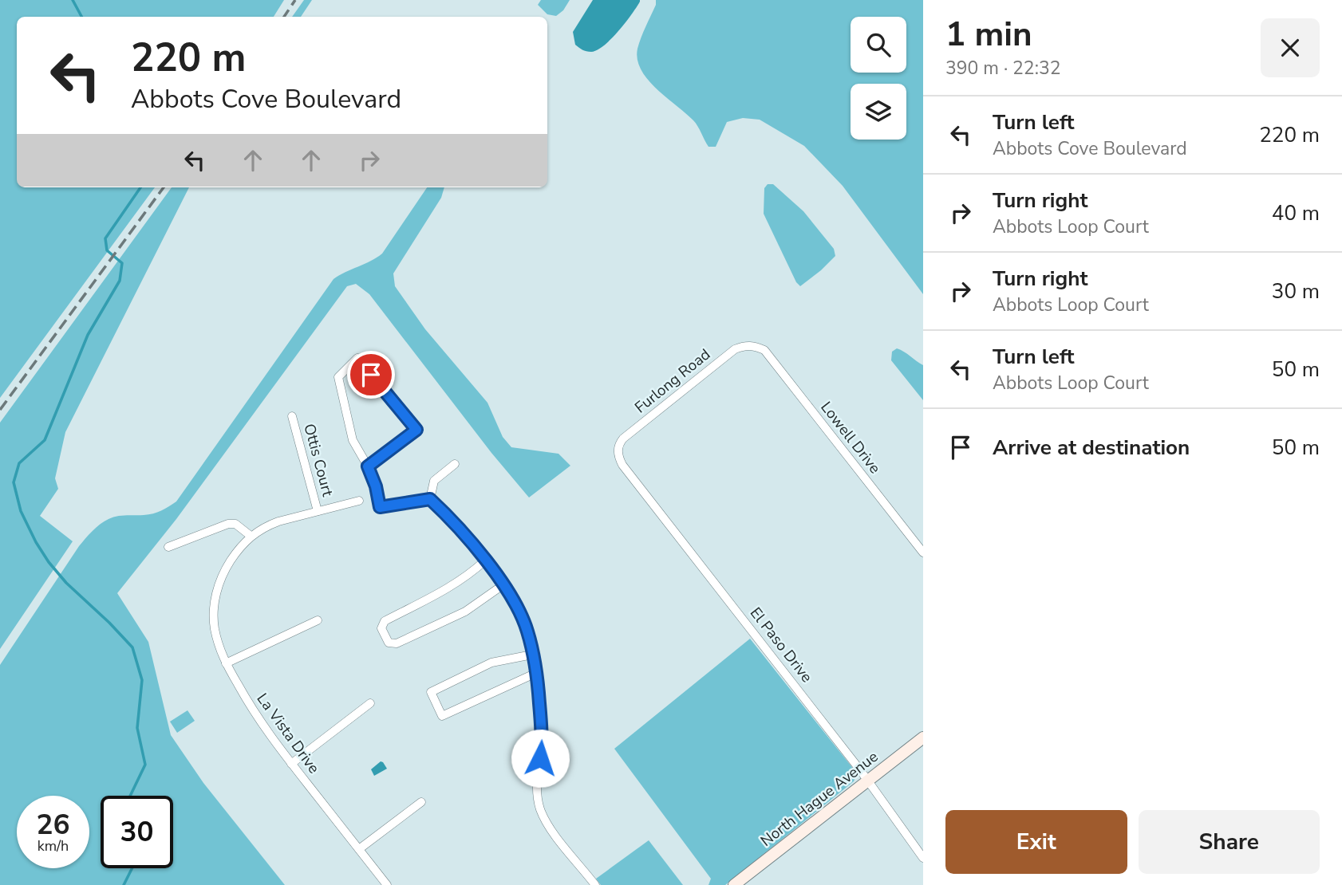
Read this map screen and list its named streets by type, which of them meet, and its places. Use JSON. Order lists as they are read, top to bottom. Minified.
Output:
{"streets":{"main road":["North Hague Avenue"],"street":["Furlong Road","Lowell Drive","Ottis Court","El Paso Drive","La Vista Drive"]},"crossings":[["Furlong Road","Lowell Drive"],["Furlong Road","El Paso Drive"],["Ottis Court","La Vista Drive"],["El Paso Drive","North Hague Avenue"]],"page":{"heading":["1 min","390 m · 22:32"],"turn":["220 m","Abbots Cove Boulevard"],"list":[{"name":"Turn left","note":"Abbots Cove Boulevard","value":"220 m"},{"name":"Turn right","note":"Abbots Loop Court","value":"40 m"},{"name":"Turn right","note":"Abbots Loop Court","value":"30 m"},{"name":"Turn left","note":"Abbots Loop Court","value":"50 m"},{"name":"Arrive at destination","value":"50 m"}],"speed":"26 km/h","limit":"30","buttons":["Exit","Share"]}}
